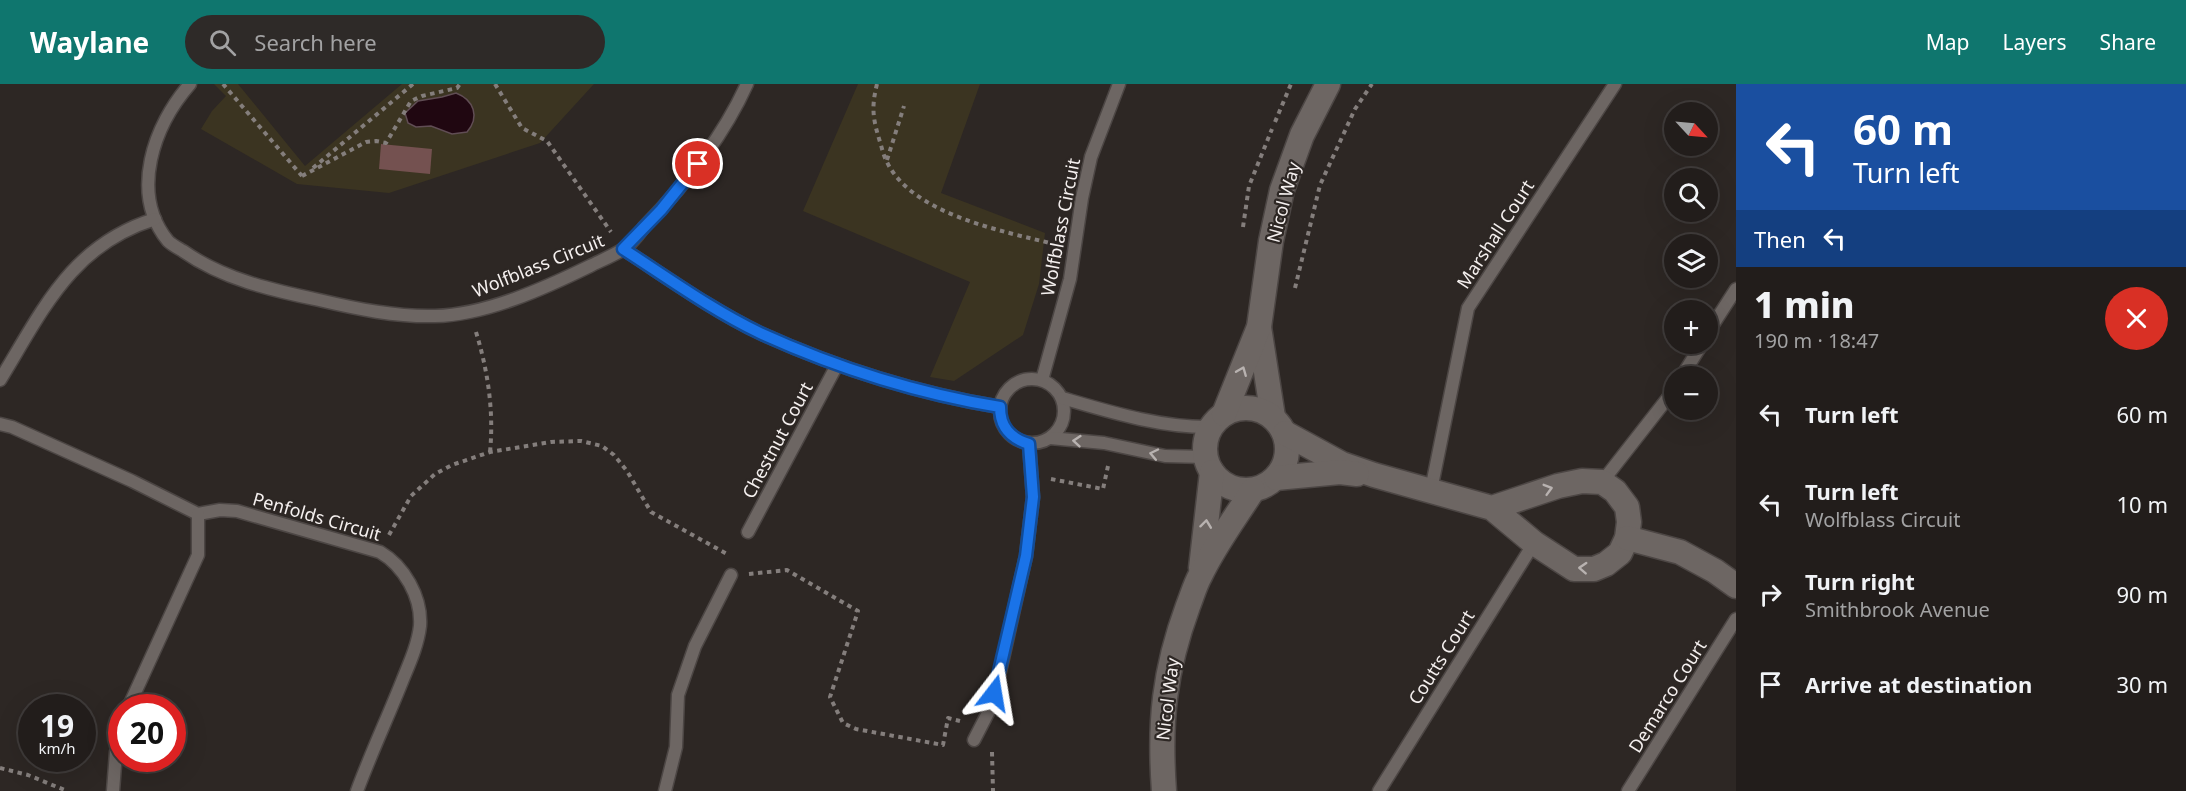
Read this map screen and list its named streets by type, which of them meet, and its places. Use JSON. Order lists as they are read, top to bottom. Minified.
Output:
{"streets":{"street":["Nicol Way"],"lane":["Wolfblass Circuit","Marshall Court","Chestnut Court","Penfolds Circuit","Coutts Court","Demarco Court"]},"crossings":[["Wolfblass Circuit","Chestnut Court"]],"north":"bottom right","page":{"header":"Waylane","search":"Search here","nav":["Map","Layers","Share"],"turn":["60 m","Turn left"],"map_buttons":["+","−"],"then":"Then","heading":["1 min","190 m · 18:47"],"list":[{"name":"Turn left","value":"60 m"},{"name":"Turn left","note":"Wolfblass Circuit","value":"10 m"},{"name":"Turn right","note":"Smithbrook Avenue","value":"90 m"},{"name":"Arrive at destination","value":"30 m"}],"speed":"19 km/h","limit":"20"}}
